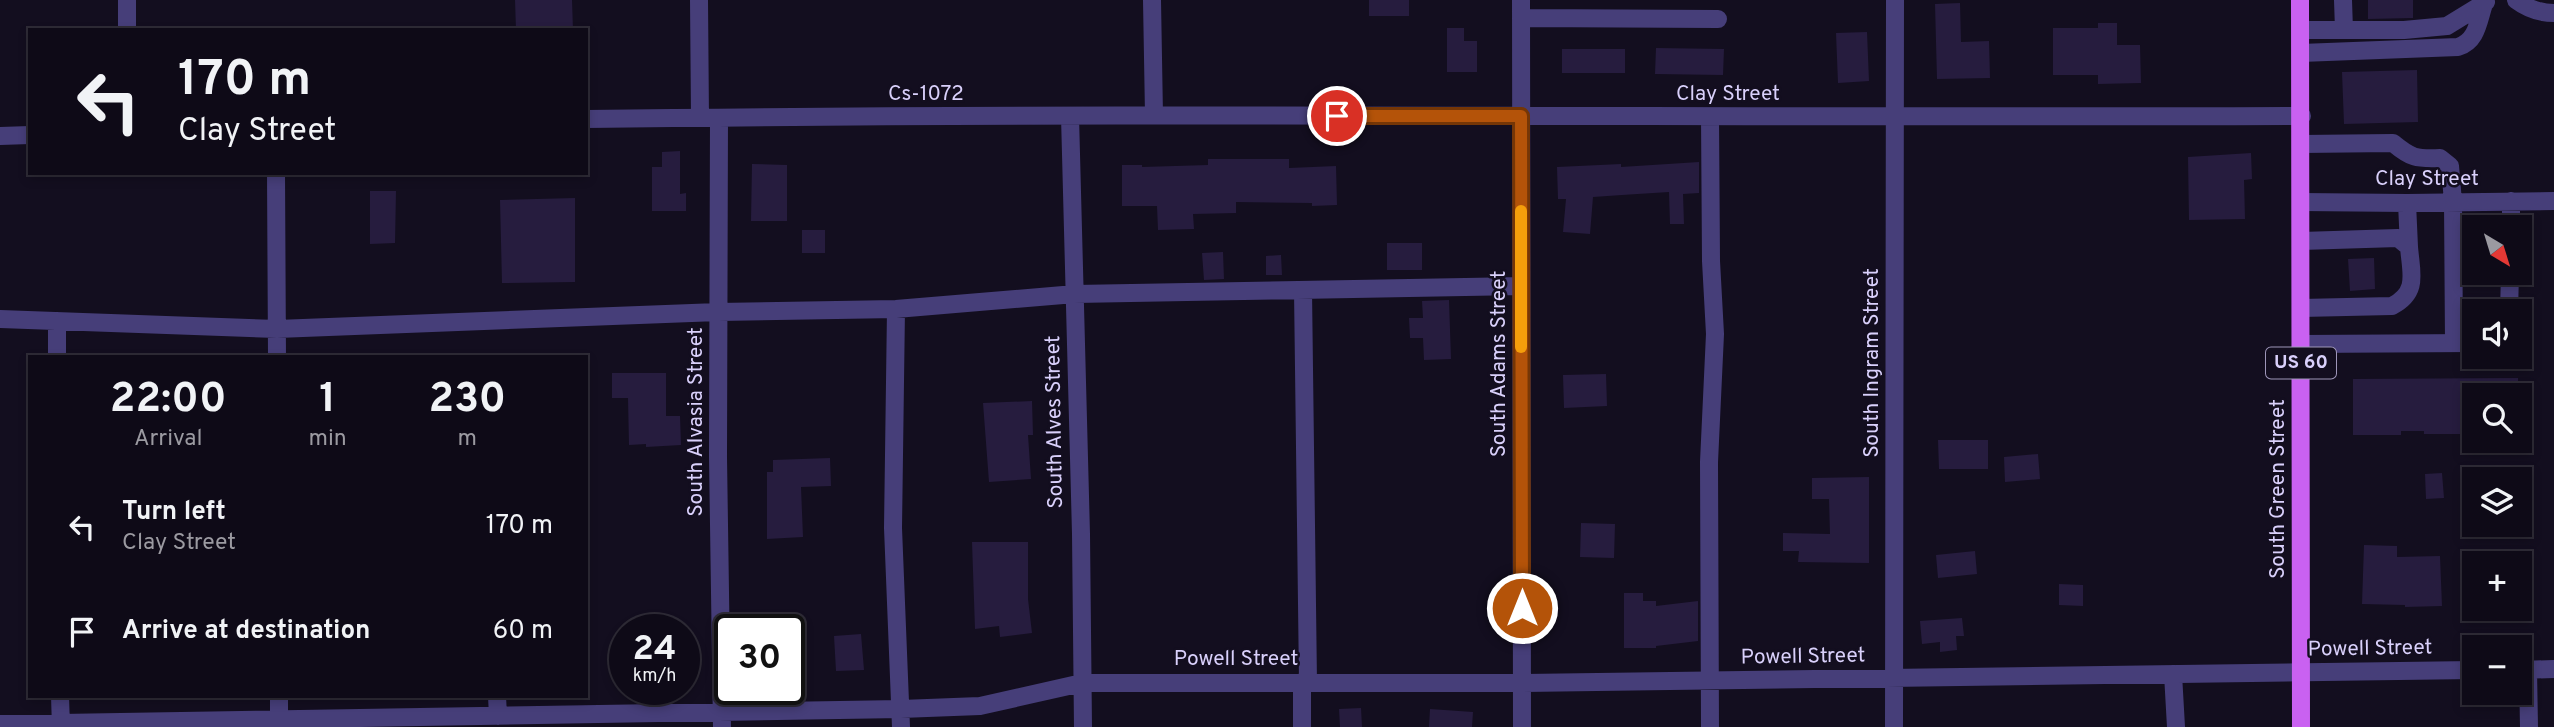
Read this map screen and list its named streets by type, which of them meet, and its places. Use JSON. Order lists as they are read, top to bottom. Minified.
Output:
{"streets":{"main road":["US 60","South Green Street"],"street":["Cs-1072","Clay Street","South Ingram Street","South Adams Street","South Alvasia Street","South Alves Street","Powell Street"]},"crossings":[["Cs-1072","Clay Street"],["Cs-1072","South Alvasia Street"],["Cs-1072","South Alves Street"],["Clay Street","South Ingram Street"],["Clay Street","South Adams Street"],["Clay Street","South Green Street"],["South Ingram Street","Powell Street"],["South Adams Street","Powell Street"],["South Alvasia Street","Powell Street"],["South Alves Street","Powell Street"],["South Green Street","Powell Street"]],"north":"bottom right","page":{"turn":["170 m","Clay Street"],"map_buttons":["+","−"],"eta":["22:00","Arrival","1","min","230","m"],"list":[{"name":"Turn left","note":"Clay Street","value":"170 m"},{"name":"Arrive at destination","value":"60 m"}],"speed":"24 km/h","limit":"30"}}
